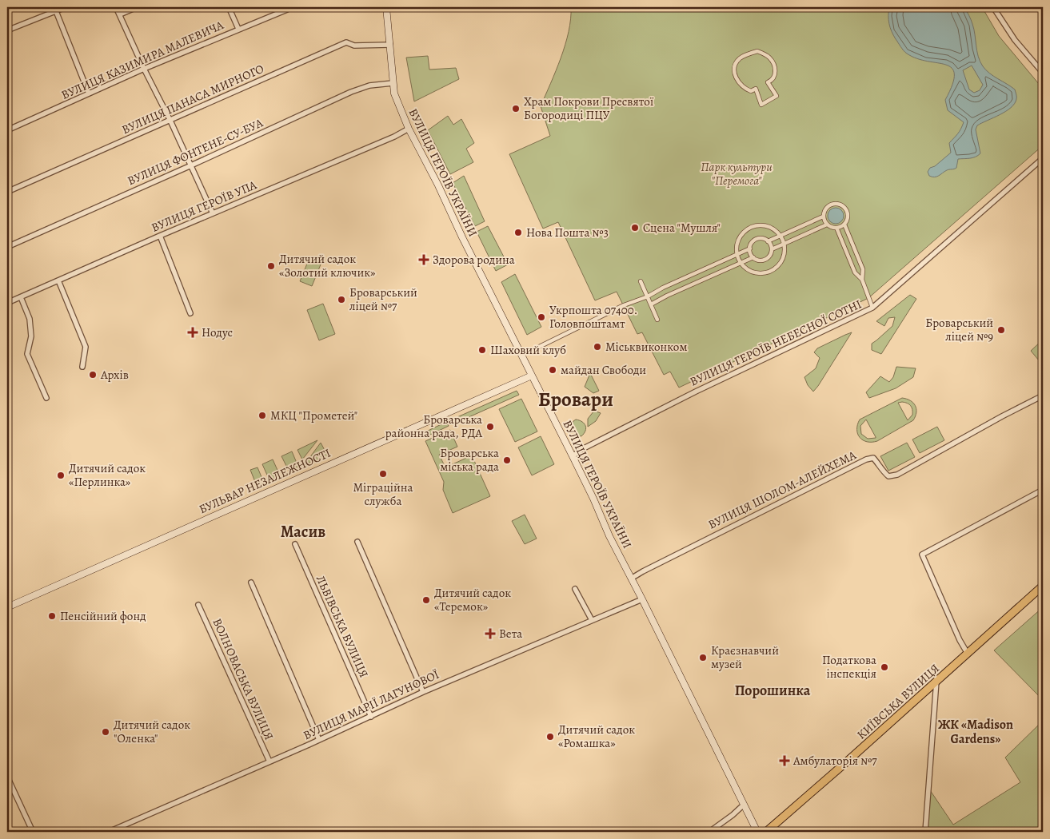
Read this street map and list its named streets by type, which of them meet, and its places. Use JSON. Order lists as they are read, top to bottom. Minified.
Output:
{"streets":{"main road":["ВУЛИЦЯ ГЕРОЇВ УКРАЇНИ","БУЛЬВАР НЕЗАЛЕЖНОСТІ","КИЇВСЬКА ВУЛИЦЯ"],"street":["ВУЛИЦЯ КАЗИМИРА МАЛЕВИЧА","ВУЛИЦЯ ПАНАСА МИРНОГО","ВУЛИЦЯ ФОНТЕНЕ-СУ-БУА","ВУЛИЦЯ ГЕРОЇВ УПА","ВУЛИЦЯ ГЕРОЇВ НЕБЕСНОЇ СОТНІ","ВУЛИЦЯ ШОЛОМ-АЛЕЙХЕМА","ЛЬВІВСЬКА ВУЛИЦЯ","ВОЛНОВАСЬКА ВУЛИЦЯ","ВУЛИЦЯ МАРІЇ ЛАГУНОВОЇ"]},"crossings":[["ВУЛИЦЯ ПАНАСА МИРНОГО","ВУЛИЦЯ ГЕРОЇВ УКРАЇНИ"],["ВУЛИЦЯ ФОНТЕНЕ-СУ-БУА","ВУЛИЦЯ ГЕРОЇВ УКРАЇНИ"],["ВУЛИЦЯ ГЕРОЇВ УКРАЇНИ","ВУЛИЦЯ ГЕРОЇВ УПА"],["ВУЛИЦЯ ГЕРОЇВ УКРАЇНИ","ВУЛИЦЯ ГЕРОЇВ НЕБЕСНОЇ СОТНІ"],["ВУЛИЦЯ ГЕРОЇВ УКРАЇНИ","БУЛЬВАР НЕЗАЛЕЖНОСТІ"],["ВУЛИЦЯ ГЕРОЇВ УКРАЇНИ","ВУЛИЦЯ ШОЛОМ-АЛЕЙХЕМА"],["ВУЛИЦЯ ГЕРОЇВ УКРАЇНИ","ВУЛИЦЯ МАРІЇ ЛАГУНОВОЇ"],["ЛЬВІВСЬКА ВУЛИЦЯ","ВУЛИЦЯ МАРІЇ ЛАГУНОВОЇ"],["ВОЛНОВАСЬКА ВУЛИЦЯ","ВУЛИЦЯ МАРІЇ ЛАГУНОВОЇ"]],"districts":["Бровари","Масив","Порошинка","ЖК «Madison Gardens»"],"parks":["Парк культури \"Перемога\""],"places":{"other":["Храм Покрови Пресвятої Богородиці ПЦУ","Сцена \"Мушля\"","Нова Пошта №3","Дитячий садок «Золотий ключик»","Броварський ліцей №7","Укрпошта 07400. Головпоштамт","Броварський ліцей №9","Міськвиконком","Шаховий клуб","майдан Свободи","Архів","МКЦ \"Прометей\"","Броварська районна рада, РДА","Броварська міська рада","Міграційна служба","Дитячий садок «Перлинка»","Дитячий садок «Теремок»","Пенсійний фонд","Краєзнавчий музей","Податкова інспекція","Дитячий садок \"Оленка\"","Дитячий садок «Ромашка»"],"health":["Здорова родина","Нодус","Вета","Амбулаторія №7"]}}
